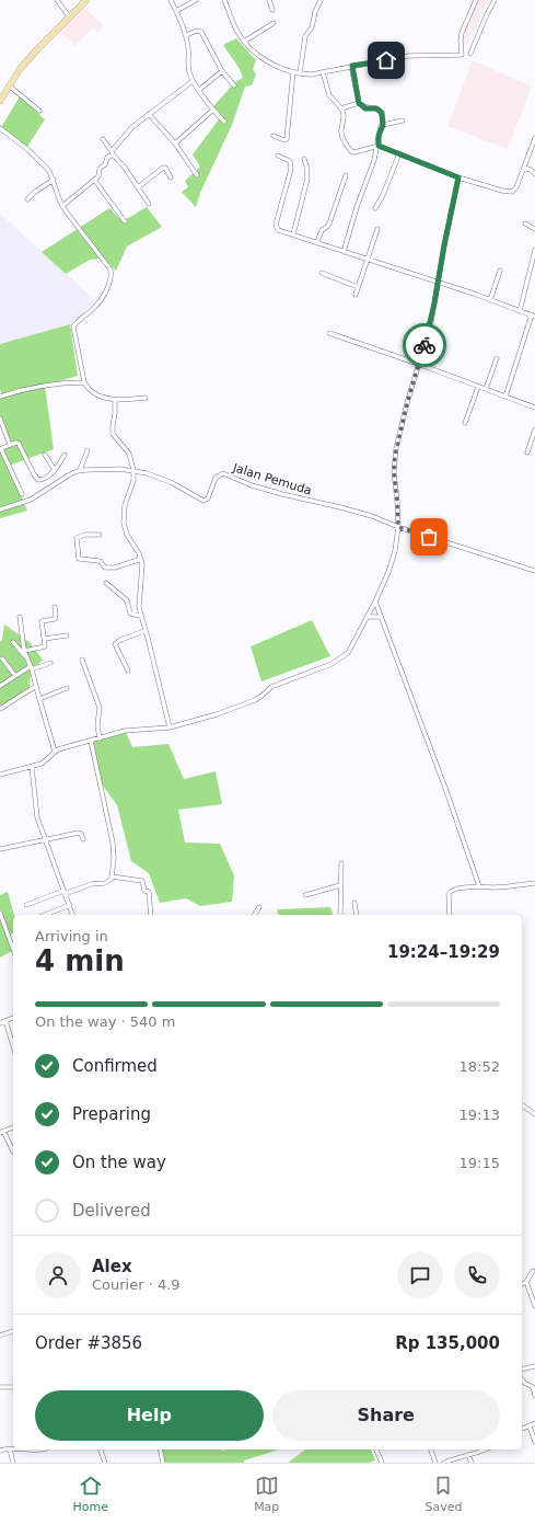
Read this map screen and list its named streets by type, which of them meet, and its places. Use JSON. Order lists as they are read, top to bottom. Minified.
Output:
{"streets":{"street":["Jalan Pemuda"]},"page":{"heading":["4 min","Arriving in","19:24–19:29"],"panel":["Alex","Courier · 4.9","Order #3856","Rp 135,000"],"bar":"On the way · 540 m","list":[["Confirmed","18:52"],["Preparing","19:13"],["On the way","19:15"],"Delivered"],"buttons":["Help","Share"],"tabs":["Home","Map","Saved"]}}
